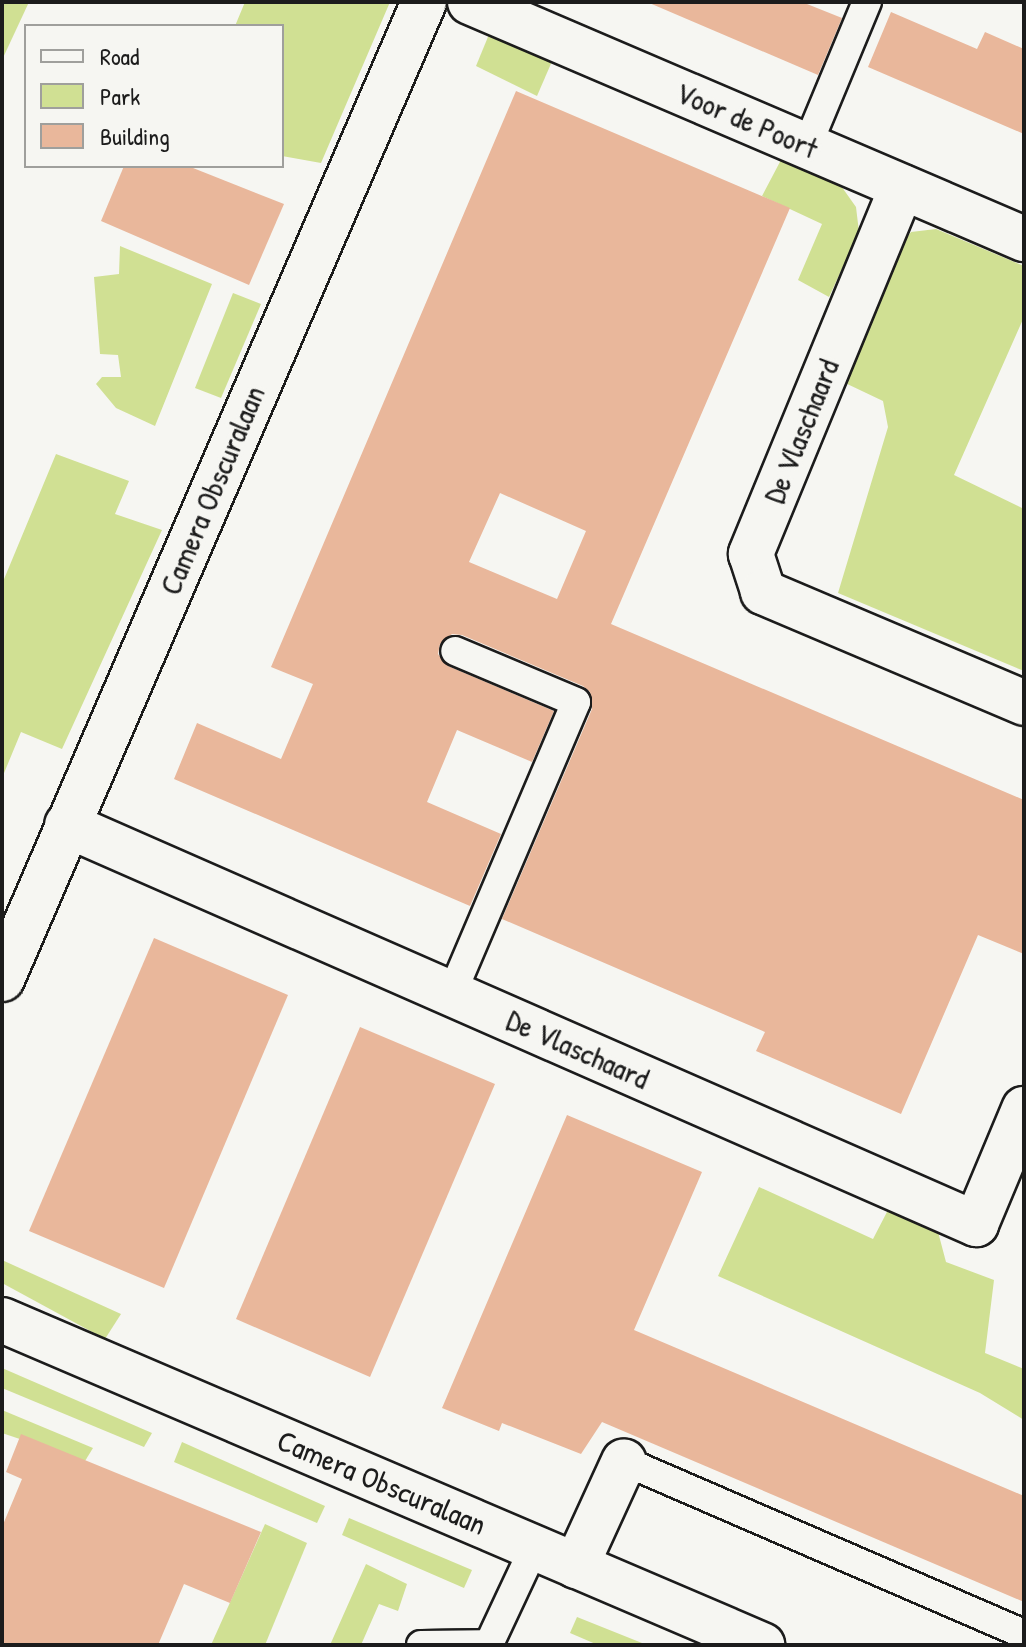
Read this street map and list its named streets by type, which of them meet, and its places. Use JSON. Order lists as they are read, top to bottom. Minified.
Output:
{"streets":{"street":["Voor de Poort","De Vlaschaard","Camera Obscuralaan"]},"crossings":[["Voor de Poort","De Vlaschaard"],["De Vlaschaard","Camera Obscuralaan"]],"legend":["Road","Park","Building"]}
